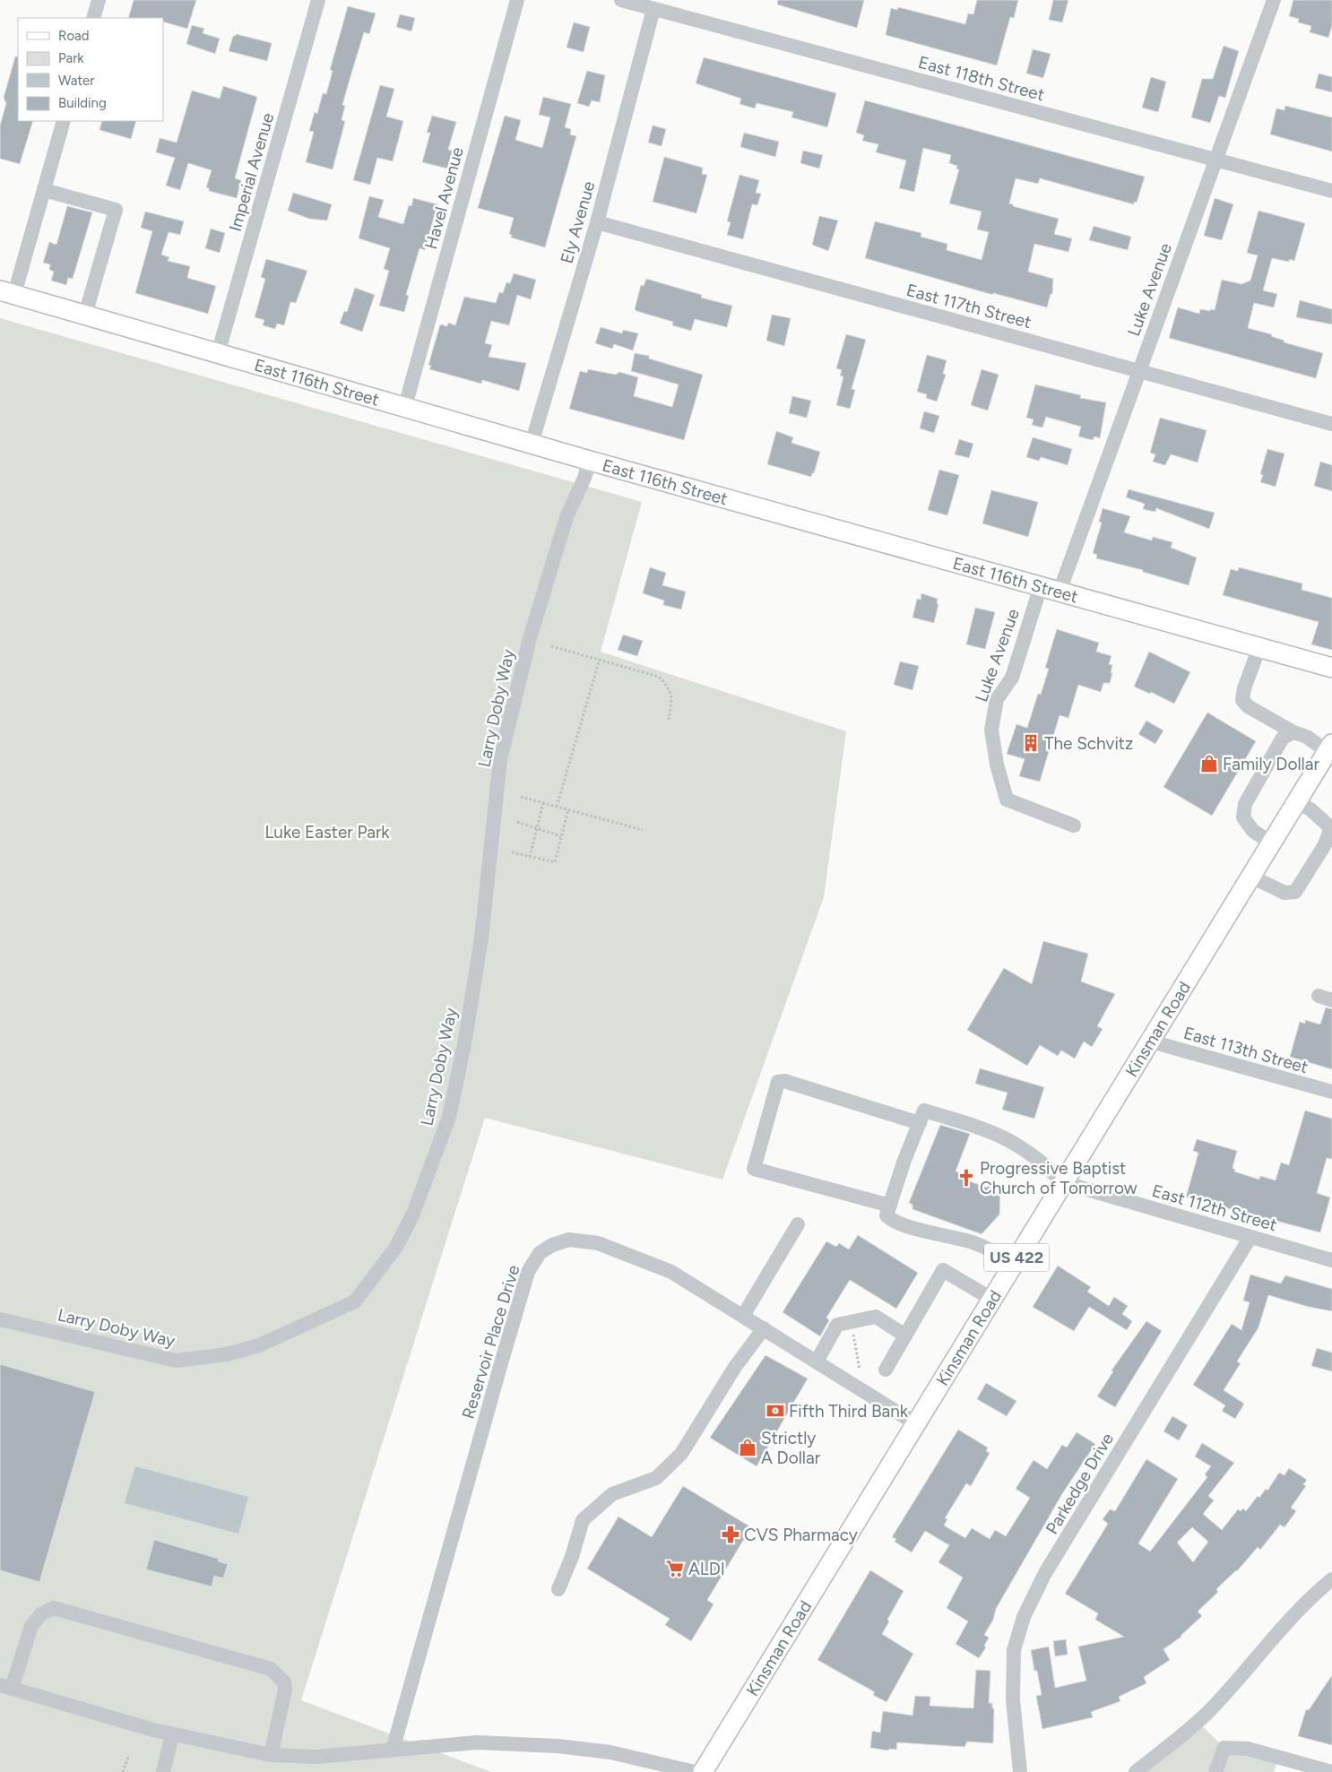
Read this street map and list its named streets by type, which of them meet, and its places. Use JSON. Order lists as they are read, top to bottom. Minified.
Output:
{"streets":{"main road":["East 116th Street","Kinsman Road","US 422"],"street":["East 118th Street","Imperial Avenue","Havel Avenue","Ely Avenue","Luke Avenue","East 117th Street","Larry Doby Way","East 113th Street","East 112th Street","Reservoir Place Drive","Parkedge Drive"]},"crossings":[["East 118th Street","Ely Avenue"],["East 118th Street","Luke Avenue"],["Imperial Avenue","East 116th Street"],["Havel Avenue","East 116th Street"],["Ely Avenue","East 117th Street"],["Ely Avenue","East 116th Street"],["Luke Avenue","East 117th Street"],["Luke Avenue","East 116th Street"],["East 116th Street","Larry Doby Way"],["Kinsman Road","East 113th Street"],["Kinsman Road","East 112th Street"],["Kinsman Road","Reservoir Place Drive"],["East 112th Street","Parkedge Drive"]],"parks":["Luke Easter Park"],"places":{"building":["The Schvitz"],"shop":["Family Dollar","Strictly A Dollar"],"church":["Progressive Baptist Church of Tomorrow"],"bank":["Fifth Third Bank"],"pharmacy":["CVS Pharmacy"],"supermarket":["ALDI"]},"legend":["Road","Park","Water","Building"]}
